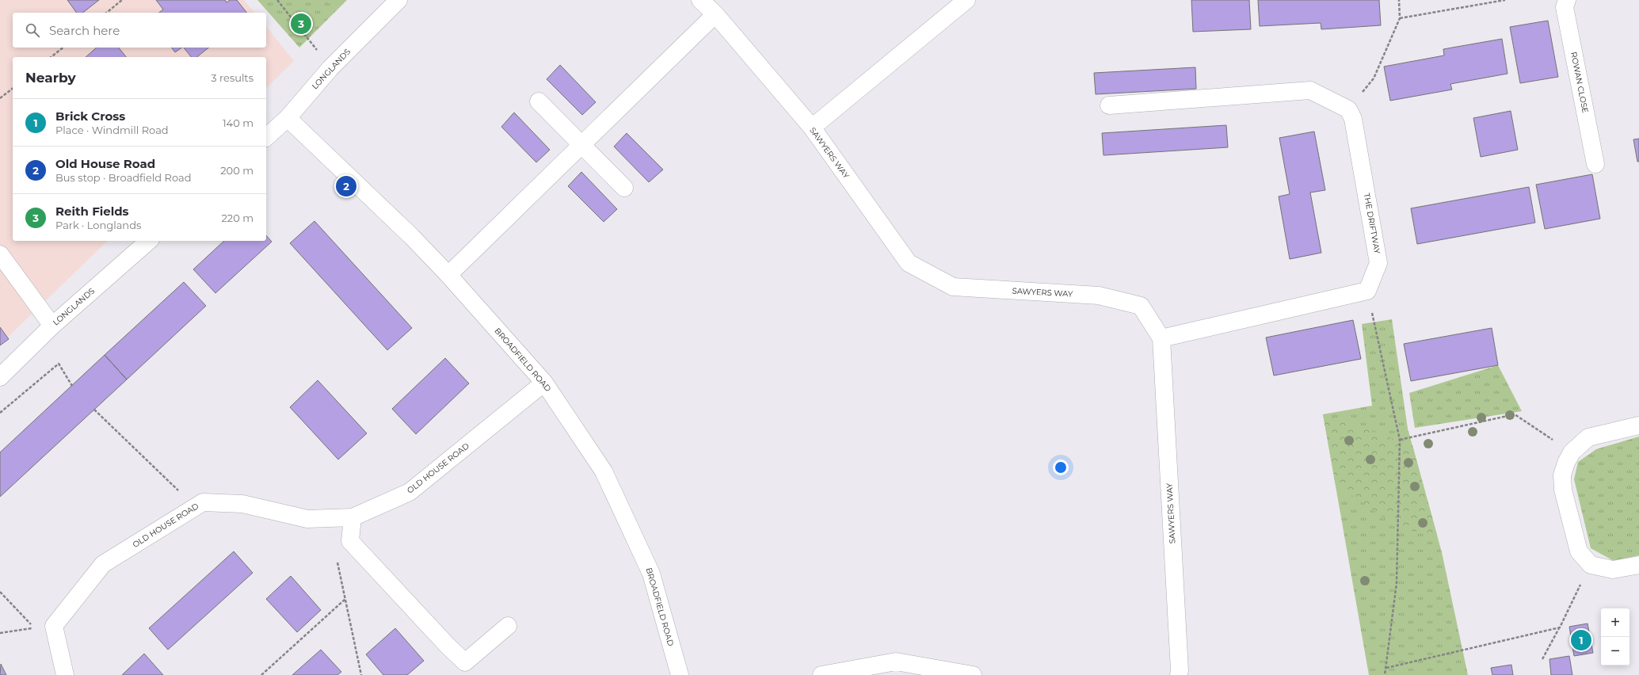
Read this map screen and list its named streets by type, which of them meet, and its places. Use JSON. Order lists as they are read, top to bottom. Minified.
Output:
{"streets":{"street":["LONGLANDS","ROWAN CLOSE","SAWYERS WAY","THE DRIFTWAY","BROADFIELD ROAD","OLD HOUSE ROAD"]},"crossings":[["LONGLANDS","BROADFIELD ROAD"],["BROADFIELD ROAD","OLD HOUSE ROAD"]],"page":{"pins":["3","2","1"],"search":"Search here","heading":["Nearby","3 results"],"list":[{"mark":"1","name":"Brick Cross","note":"Place · Windmill Road","value":"140 m"},{"mark":"2","name":"Old House Road","note":"Bus stop · Broadfield Road","value":"200 m"},{"mark":"3","name":"Reith Fields","note":"Park · Longlands","value":"220 m"}],"map_buttons":["+","−"]}}
